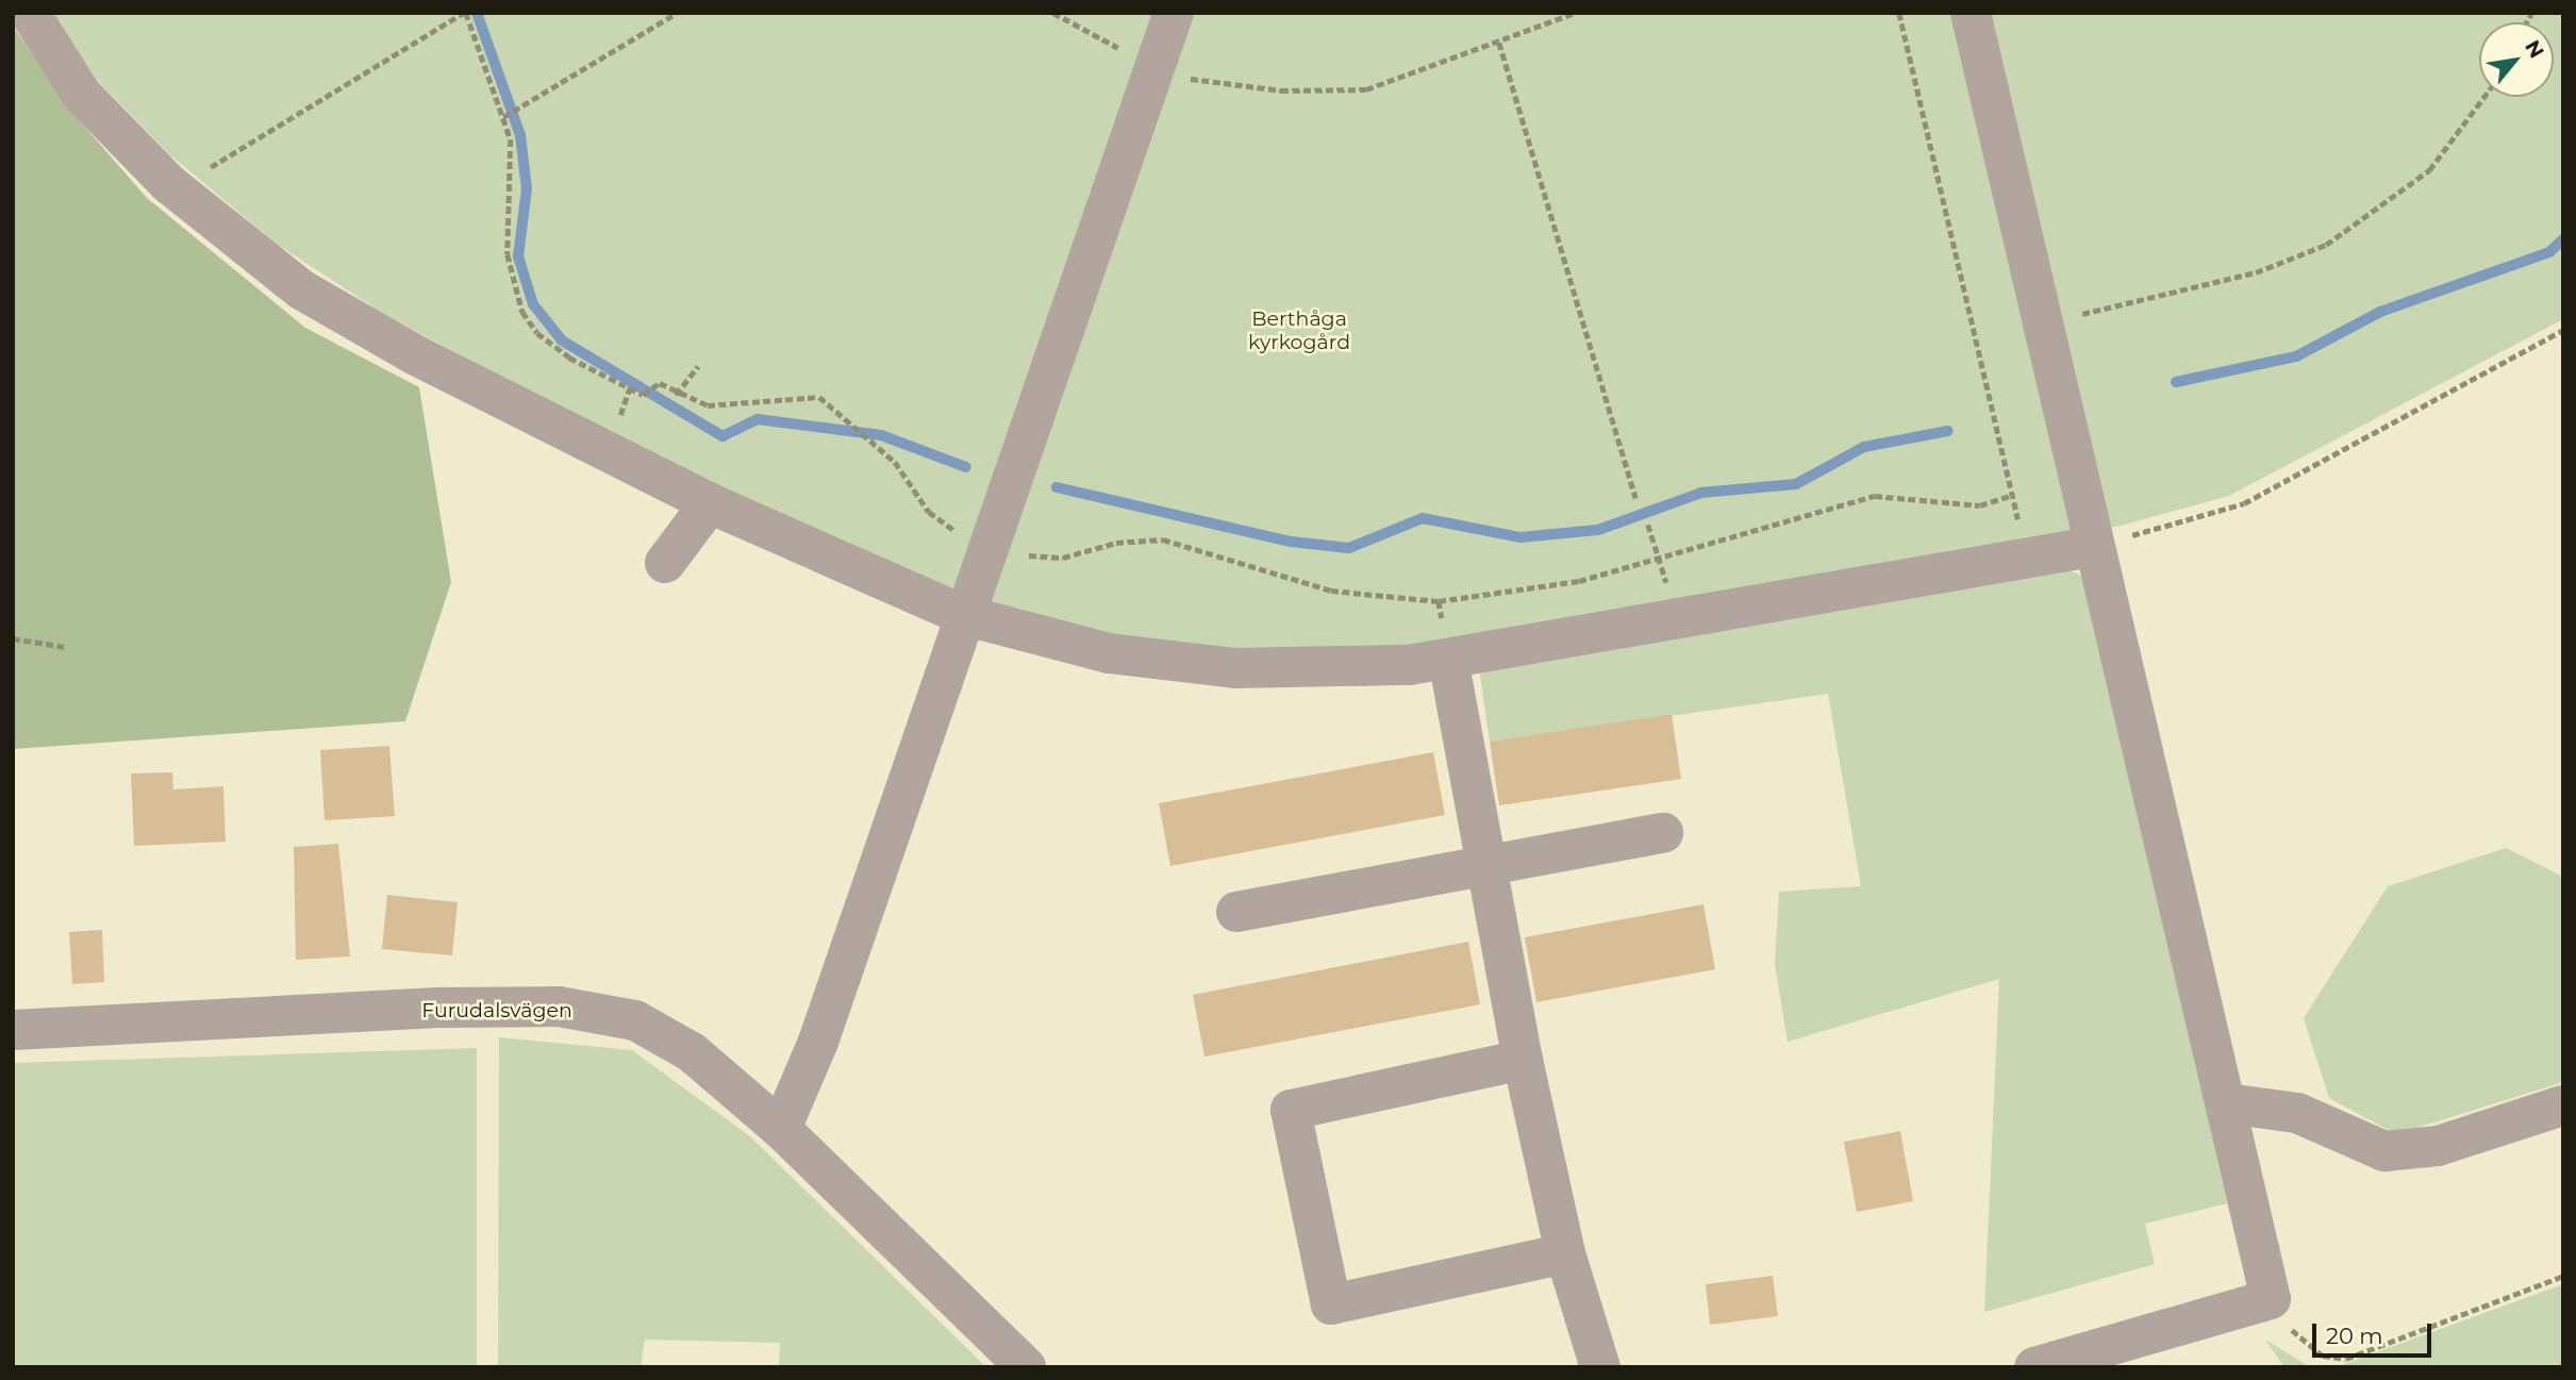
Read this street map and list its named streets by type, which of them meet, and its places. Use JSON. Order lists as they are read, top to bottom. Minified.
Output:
{"streets":{"street":["Furudalsvägen"]},"parks":["Berthåga kyrkogård"],"scale_bar":"20 m","north":"top right"}
